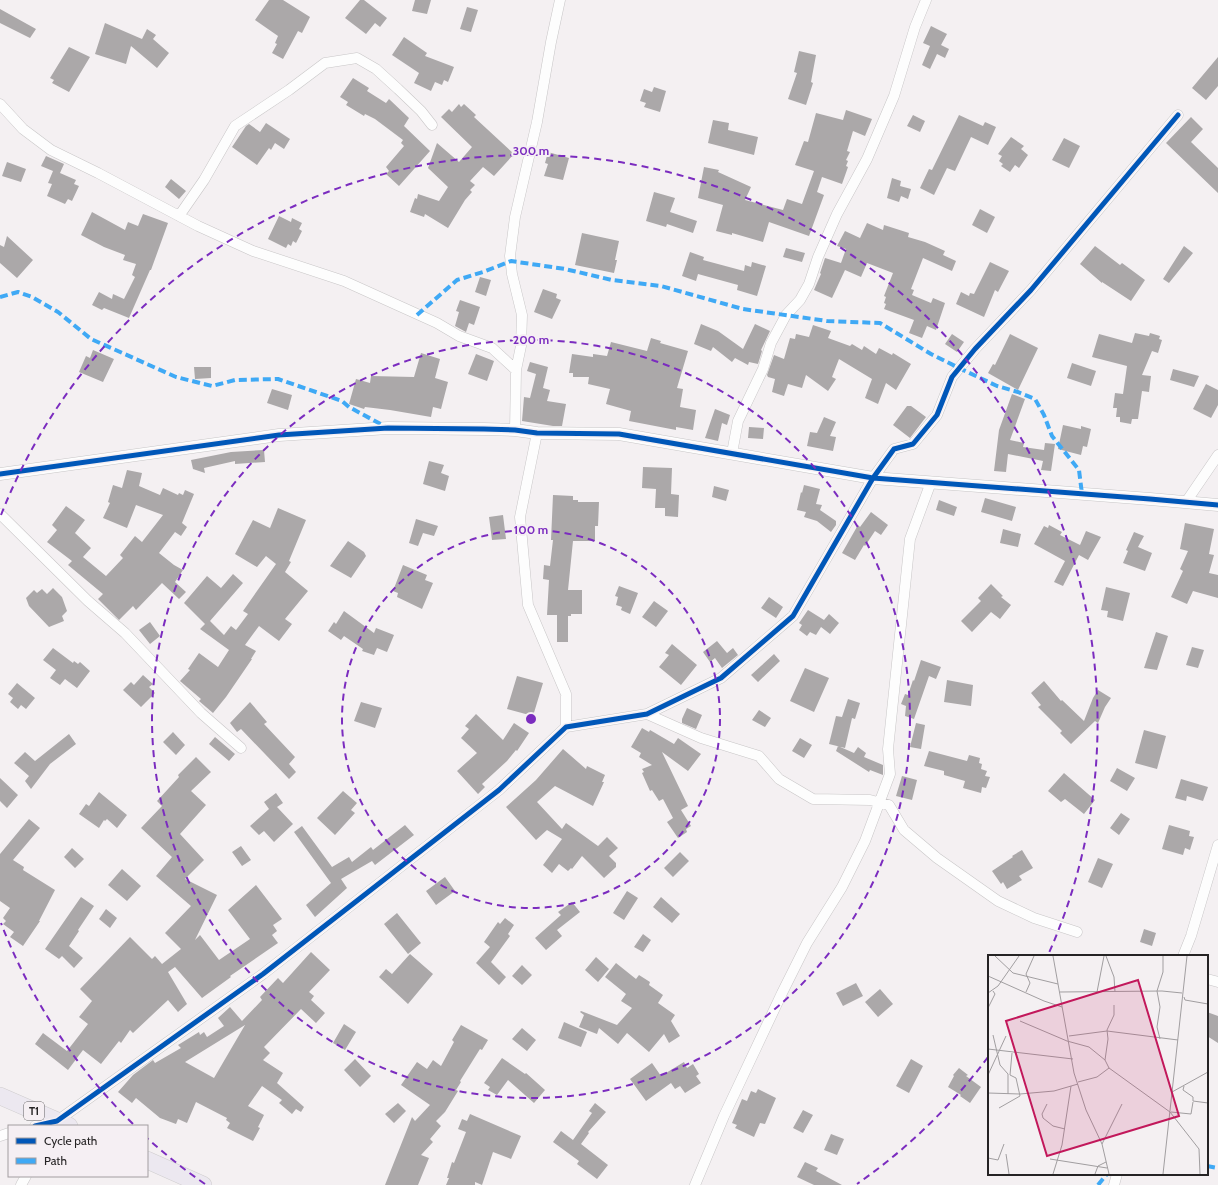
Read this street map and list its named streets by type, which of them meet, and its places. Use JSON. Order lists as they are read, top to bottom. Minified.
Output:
{"streets":{"highway":["T1"]},"legend":["Cycle path","Path"],"rings":["300 m","200 m","100 m"]}
